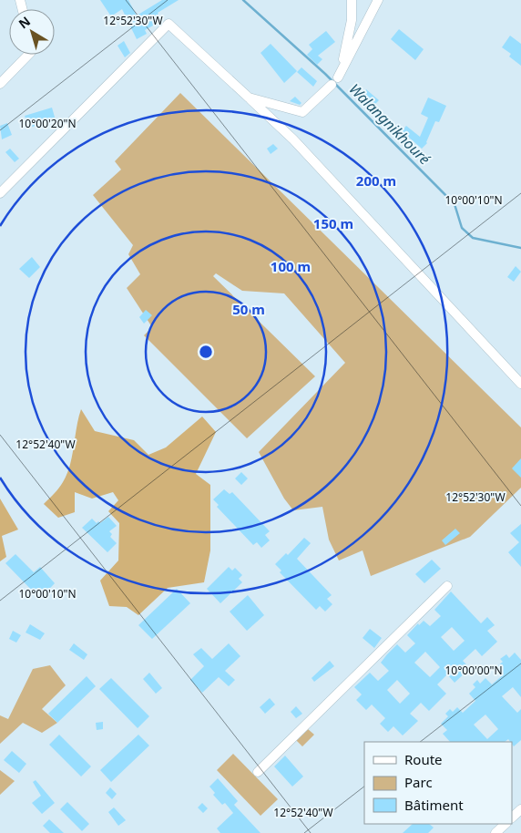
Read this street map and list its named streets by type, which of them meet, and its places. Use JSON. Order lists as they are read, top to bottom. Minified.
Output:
{"water":["Walangnikhouré"],"legend":["Route","Parc","Bâtiment"],"north":"top left","coordinates":["12°52'30\"W","10°00'20\"N","10°00'10\"N","12°52'40\"W","10°00'00\"N"],"rings":["200 m","150 m","100 m","50 m"]}
